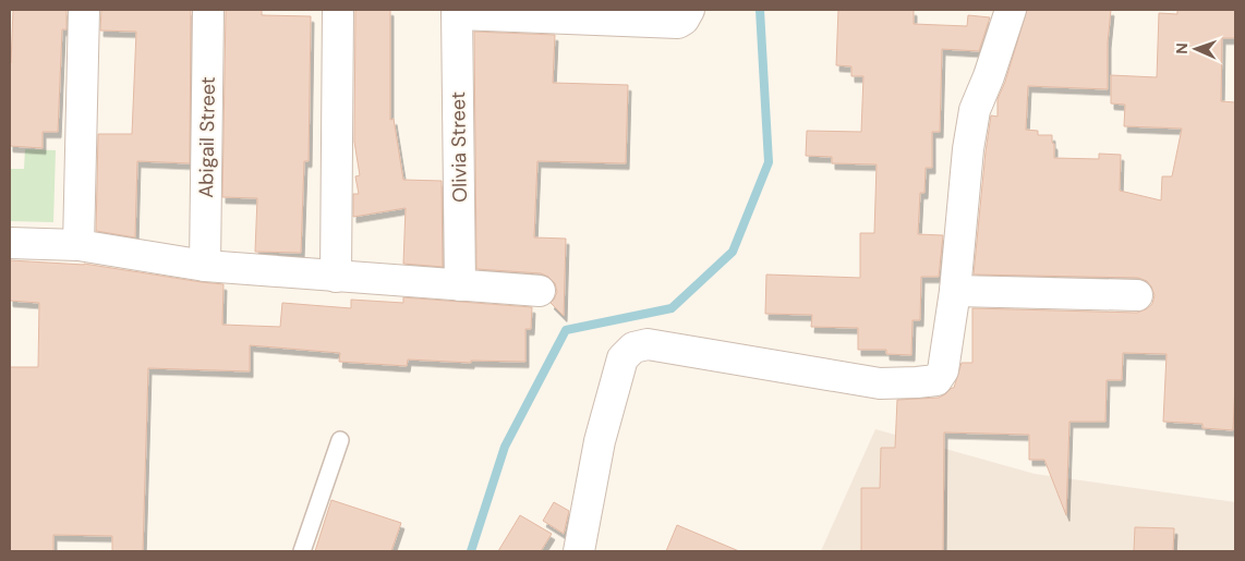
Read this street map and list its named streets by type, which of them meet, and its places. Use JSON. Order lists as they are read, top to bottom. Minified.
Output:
{"streets":{"street":["Abigail Street","Olivia Street"]},"north":"left"}
